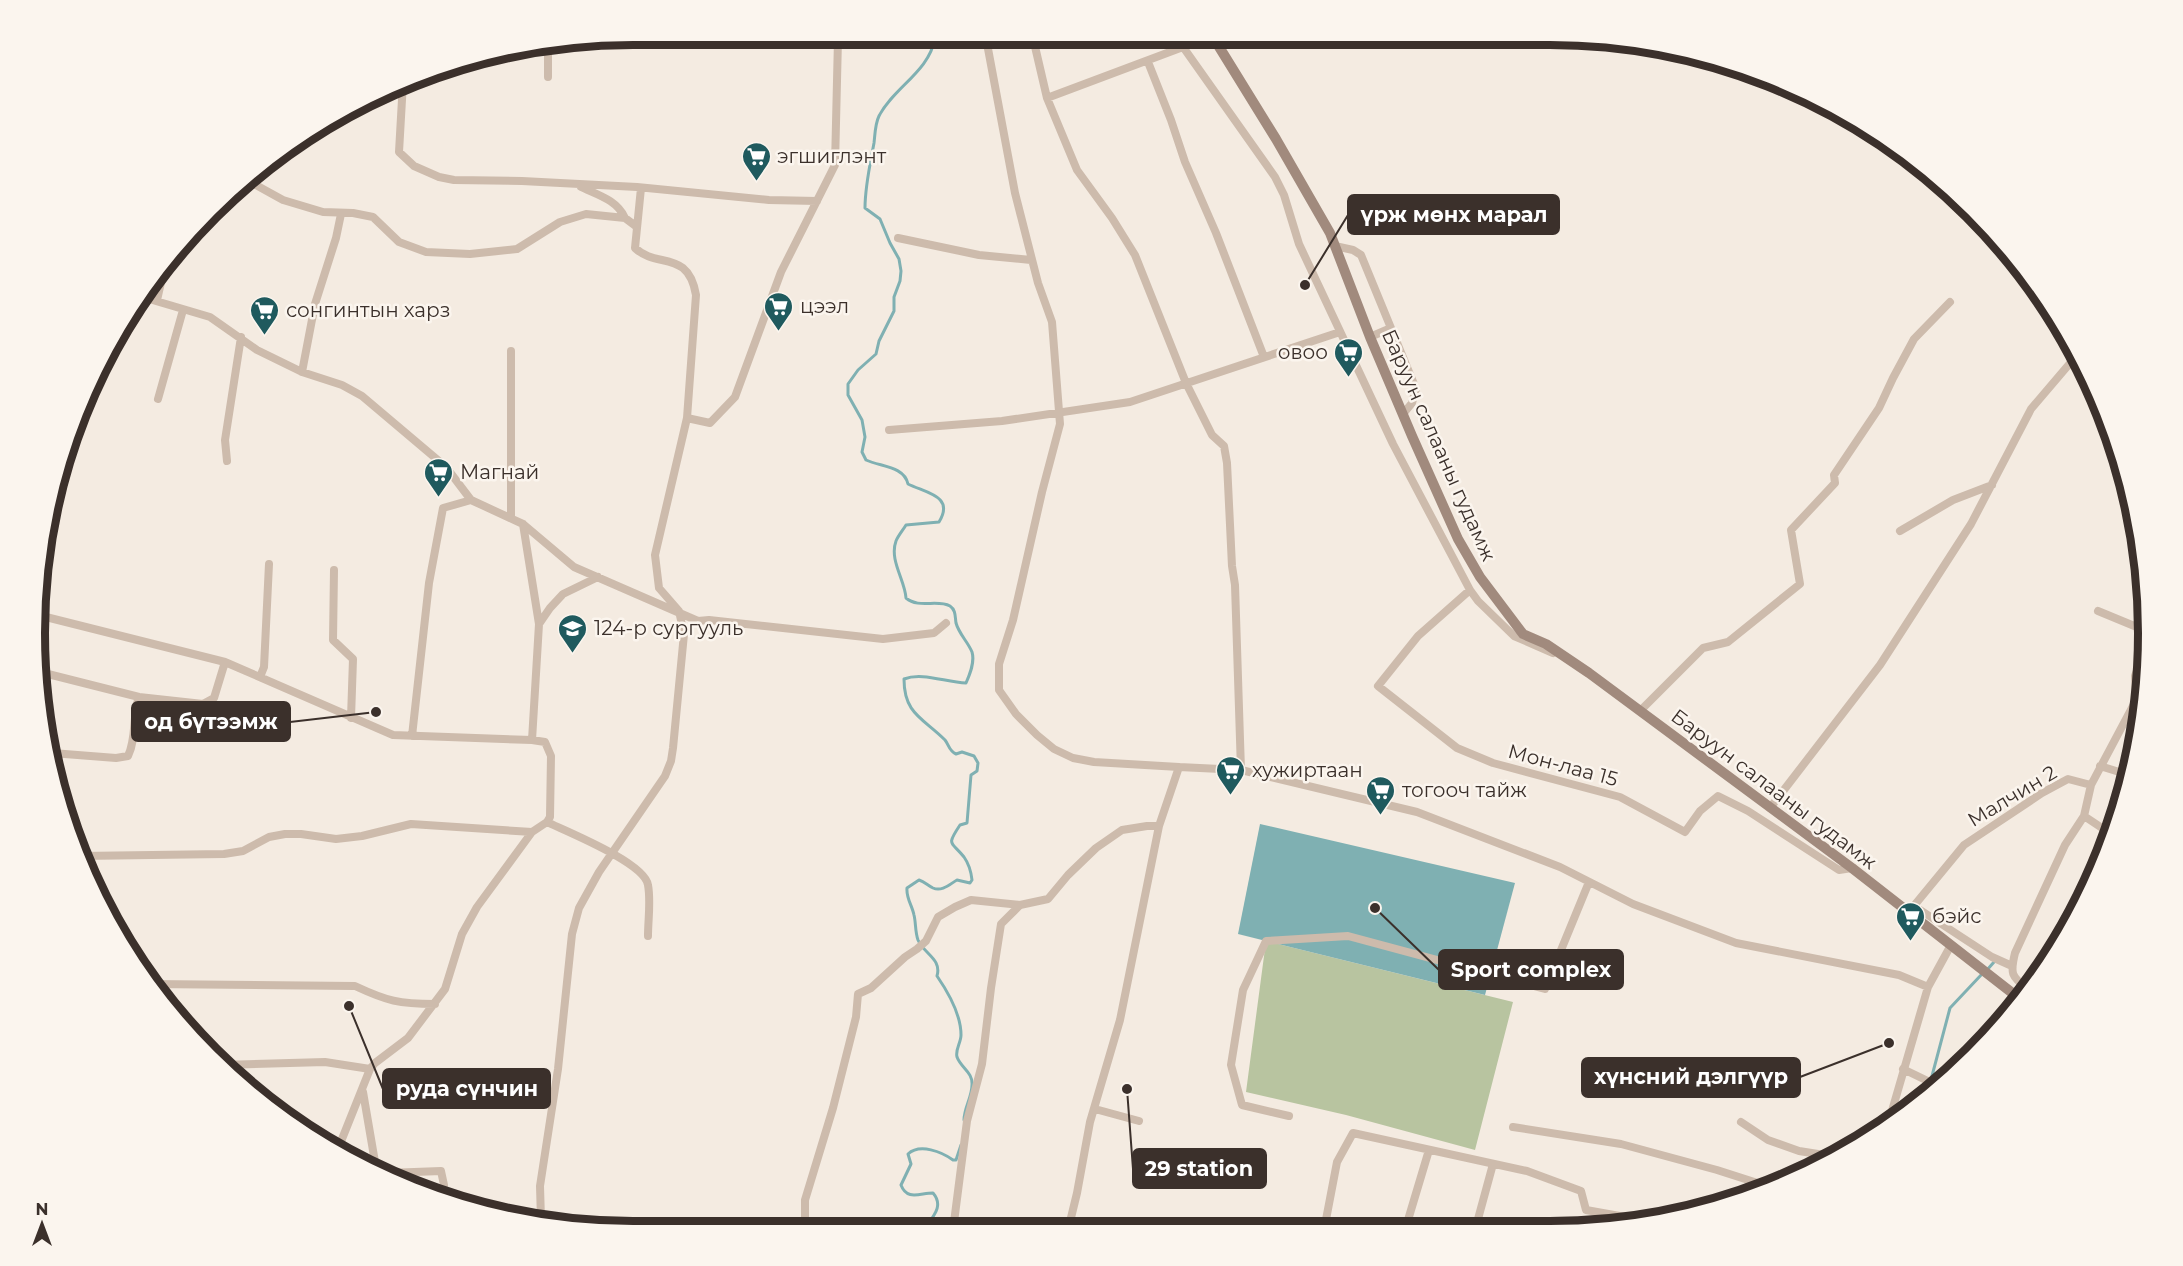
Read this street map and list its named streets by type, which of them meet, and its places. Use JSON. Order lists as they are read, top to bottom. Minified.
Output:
{"streets":{"main road":["Баруун салааны гудамж"],"street":["Мон-лаа 15","Малчин 2"]},"crossings":[["Баруун салааны гудамж","Мон-лаа 15"],["Баруун салааны гудамж","Малчин 2"]],"places":{"supermarket":["эгшиглэнт","цээл","сонгинтын харз","овоо","Магнай","хужиртаан","тогооч тайж","бэйс"],"other":["үрж мөнх марал","од бүтээмж","Sport complex","руда сүнчин","хүнсний дэлгүүр","29 station"],"school or university":["124-р сургууль"]},"north":"top"}
